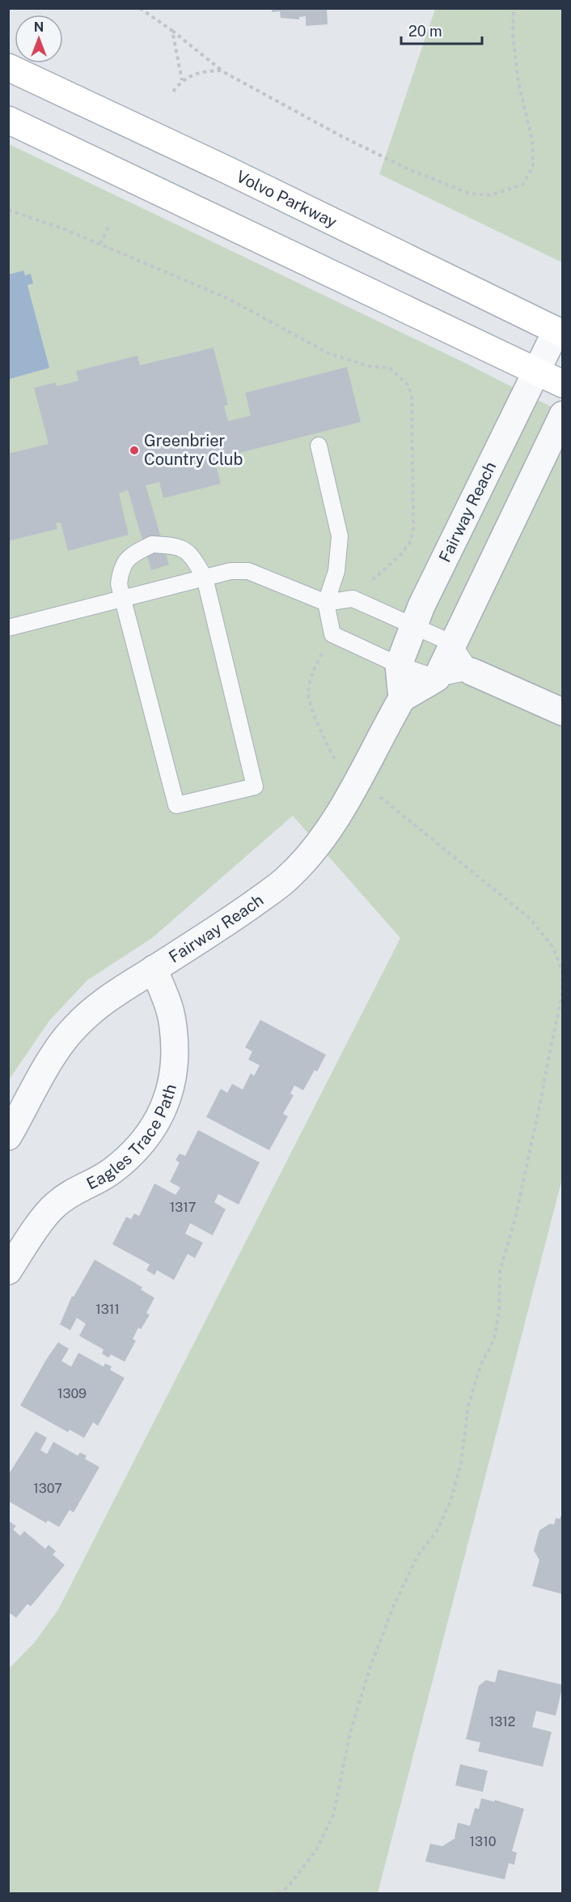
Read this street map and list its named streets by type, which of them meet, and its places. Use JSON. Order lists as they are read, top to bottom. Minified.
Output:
{"streets":{"main road":["Volvo Parkway"],"street":["Fairway Reach","Eagles Trace Path"]},"crossings":[["Volvo Parkway","Fairway Reach"],["Fairway Reach","Eagles Trace Path"]],"places":["Greenbrier Country Club"],"house_numbers":["1317","1311","1309","1307","1312","1310"],"scale_bar":"20 m","north":"top"}
